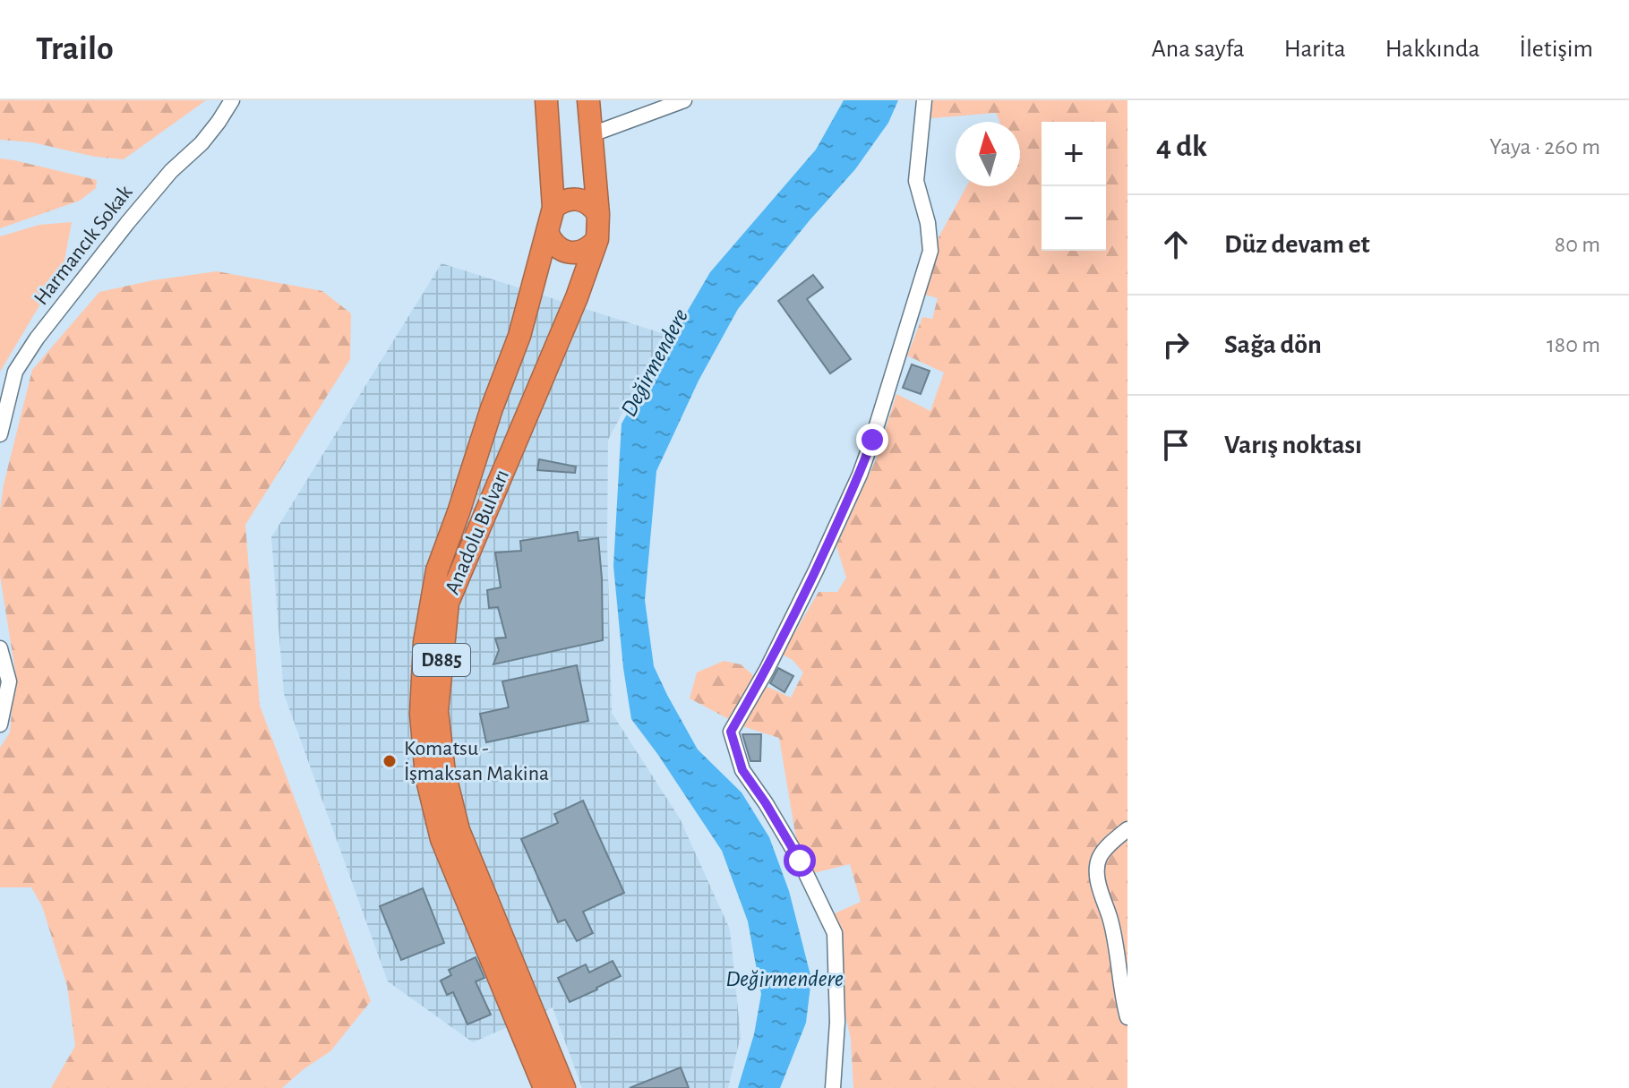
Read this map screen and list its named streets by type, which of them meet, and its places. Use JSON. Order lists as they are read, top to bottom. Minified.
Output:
{"streets":{"highway":["Anadolu Bulvarı","D885"],"street":["Harmancık Sokak"]},"water":["Değirmendere"],"places":["Komatsu - İşmaksan Makina"],"north":"top","page":{"header":"Trailo","nav":["Ana sayfa","Harita","Hakkında","İletişim"],"heading":["4 dk","Yaya · 260 m"],"map_buttons":["+","−"],"list":[["Düz devam et","80 m"],["Sağa dön","180 m"],"Varış noktası"]}}
